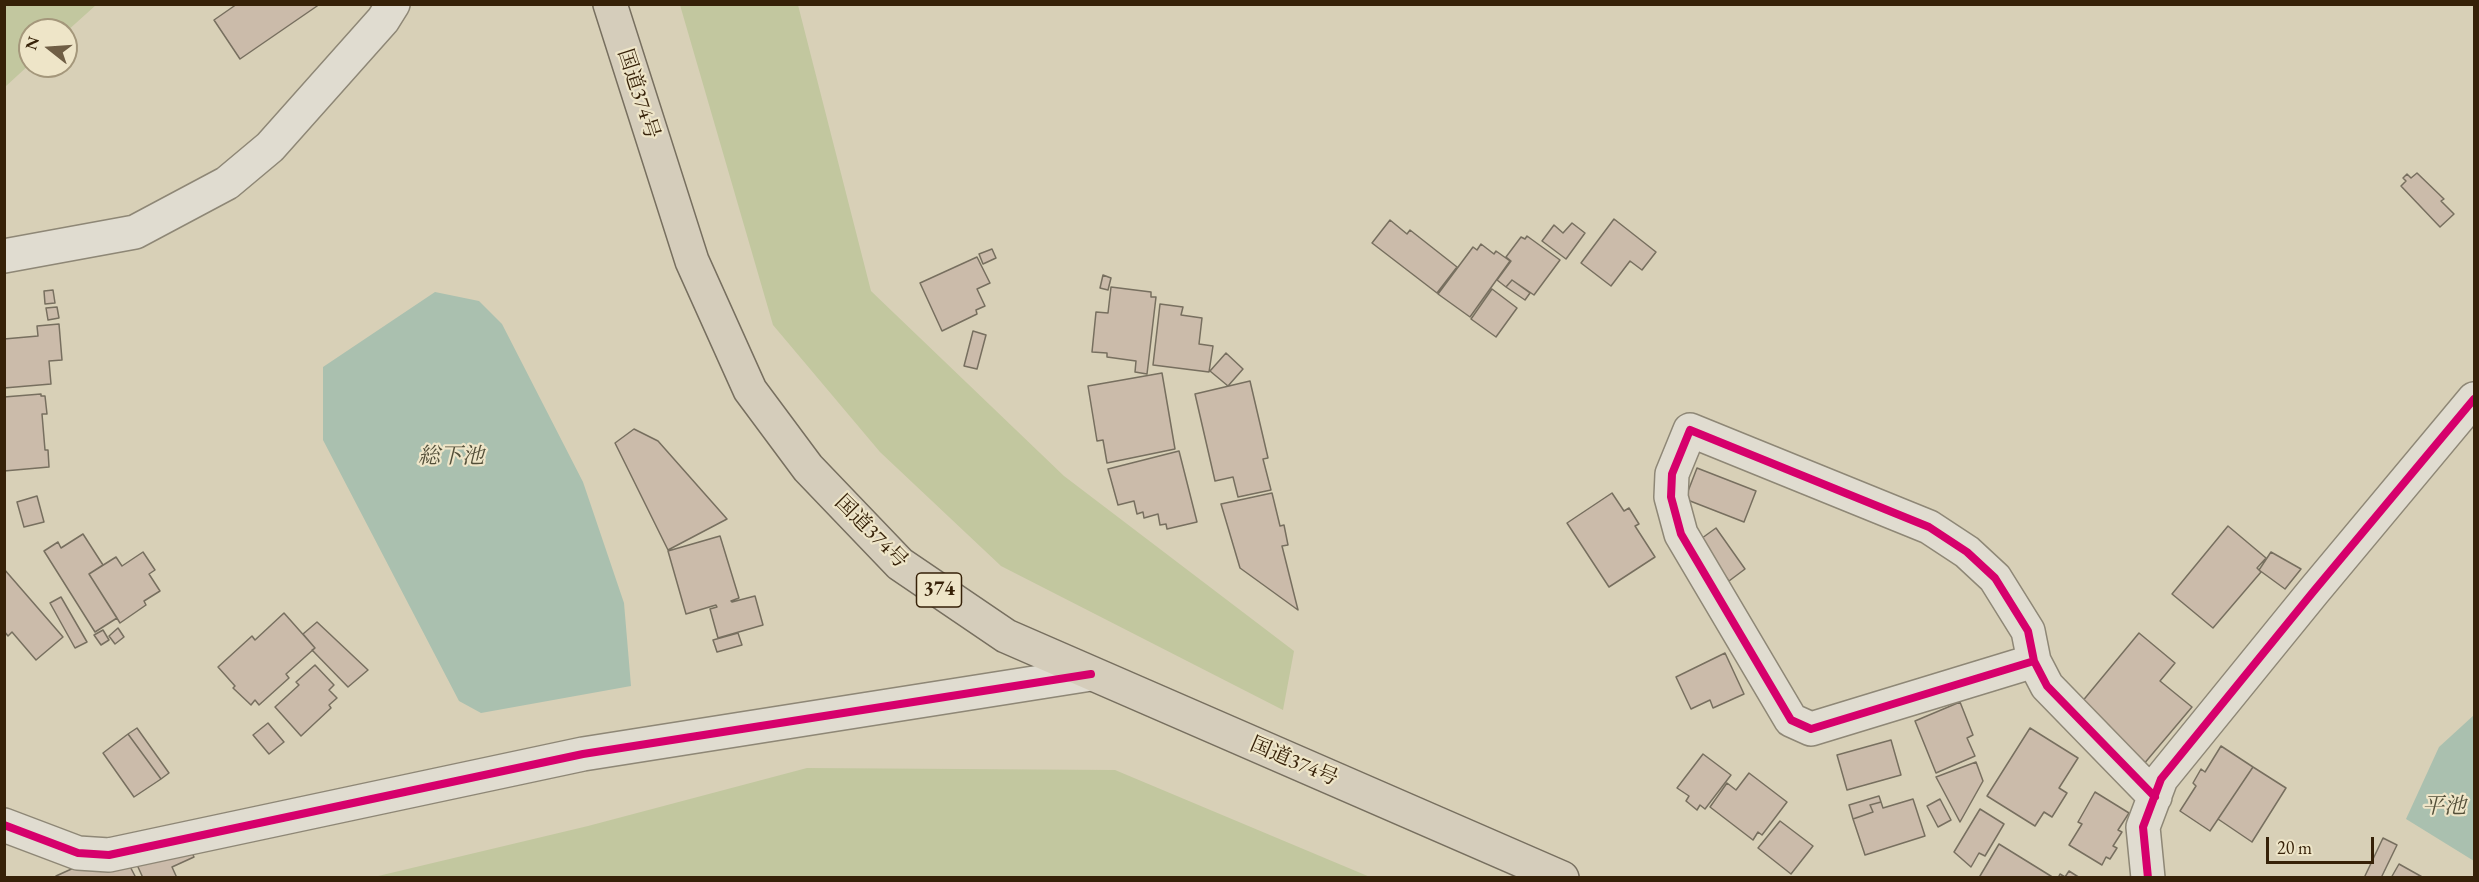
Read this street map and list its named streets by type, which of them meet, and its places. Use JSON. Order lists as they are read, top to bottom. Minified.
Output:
{"streets":{"highway":["国道374号","374"]},"water":["総下池","平池"],"scale_bar":"20 m","north":"left"}
